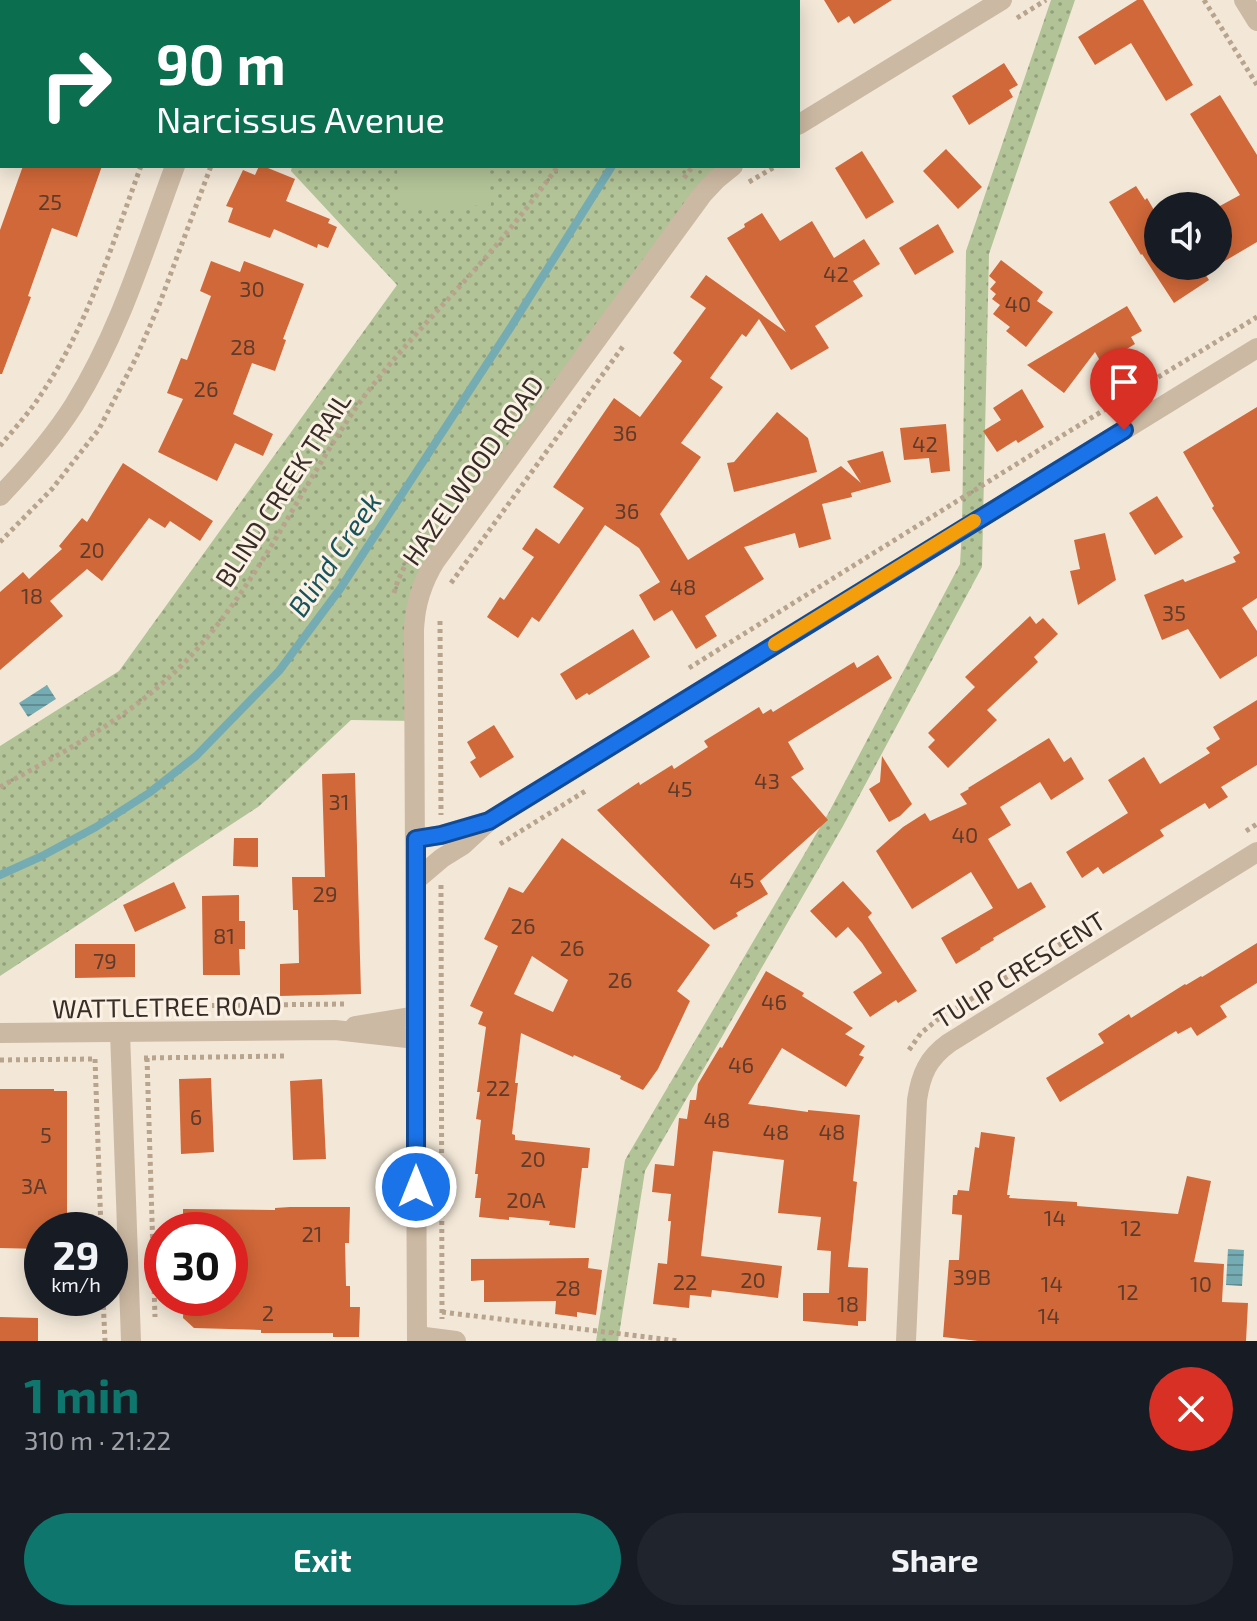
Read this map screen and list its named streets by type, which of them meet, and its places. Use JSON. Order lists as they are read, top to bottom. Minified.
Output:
{"streets":{"street":["HAZELWOOD ROAD","TULIP CRESCENT","WATTLETREE ROAD"],"path":["BLIND CREEK TRAIL"]},"crossings":[["HAZELWOOD ROAD","WATTLETREE ROAD"]],"water":["Blind Creek"],"house_numbers":["25","42","30","40","28","26","36","42","36","20","48","18","35","43","45","31","40","45","29","26","81","26","79","26","46","46","22","6","48","48","48","5","20","3A","20A","14","12","21","39B","20","22","14","10","28","12","18","2","14"],"page":{"turn":["90 m","Narcissus Avenue"],"speed":"29 km/h","limit":"30","heading":["1 min","310 m · 21:22"],"buttons":["Exit","Share"]}}
